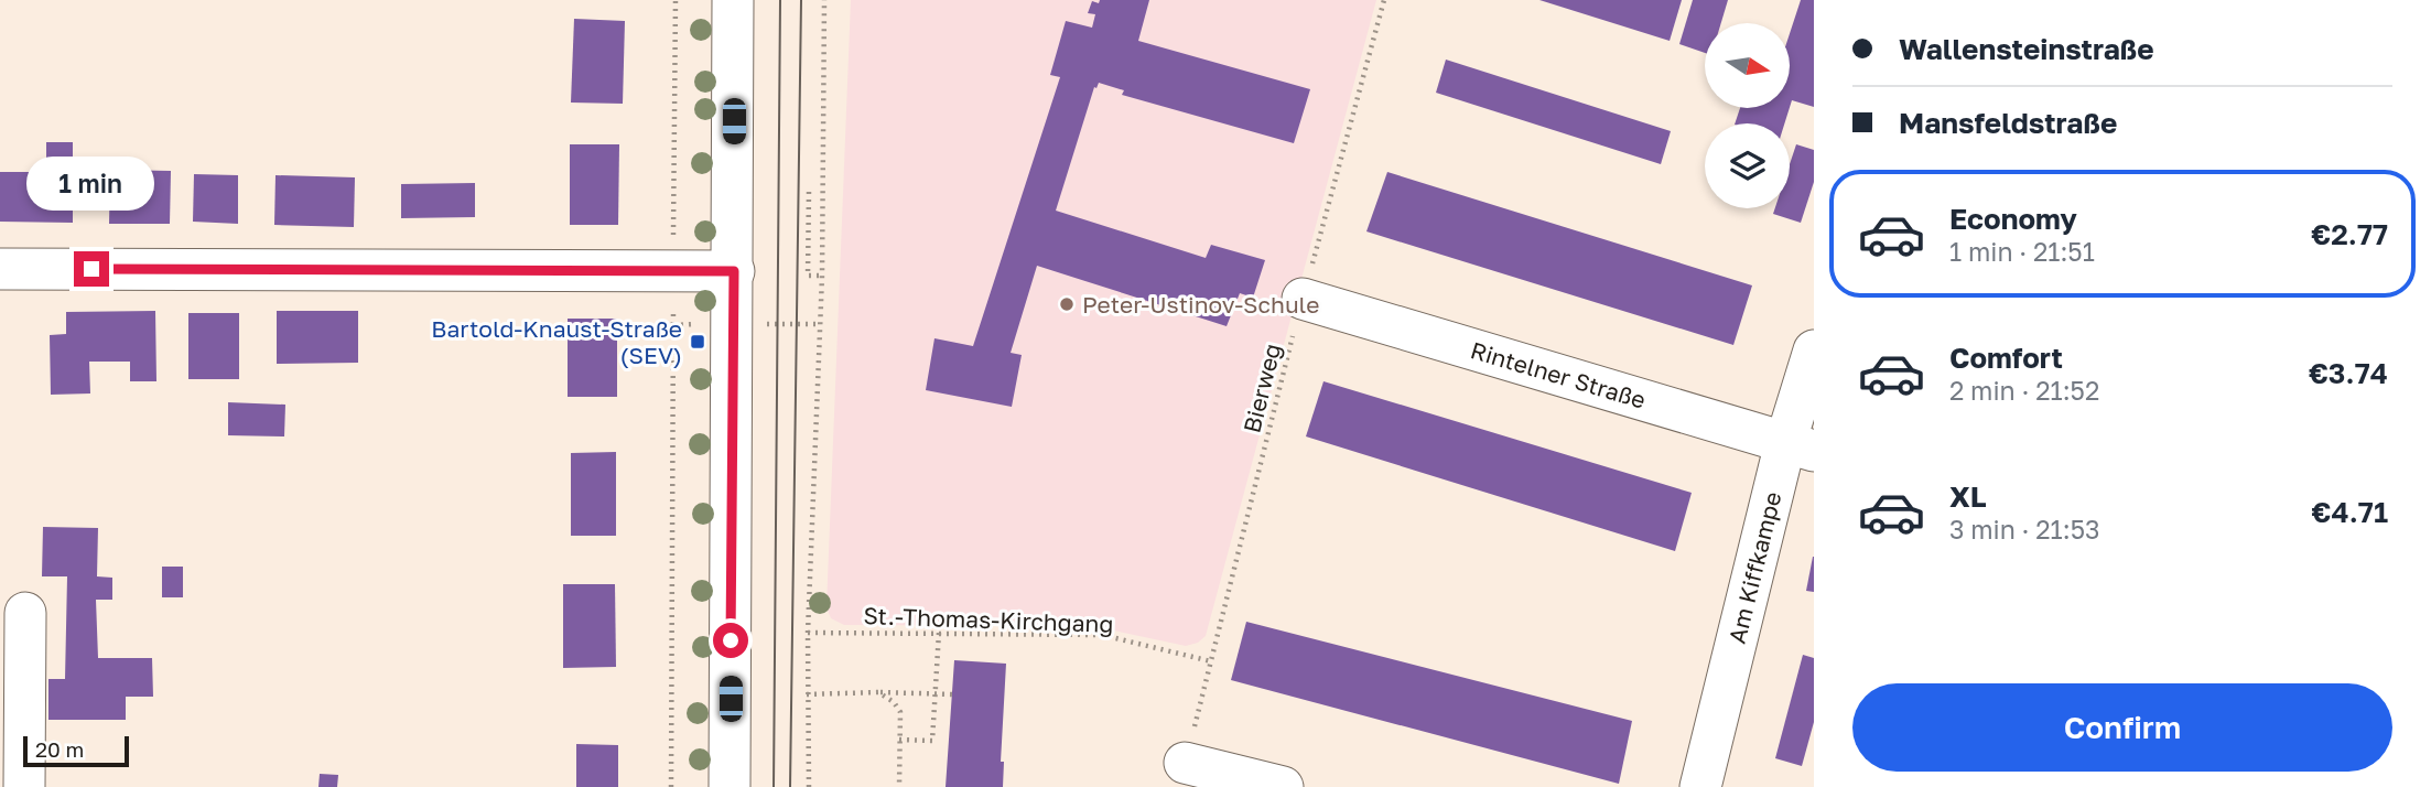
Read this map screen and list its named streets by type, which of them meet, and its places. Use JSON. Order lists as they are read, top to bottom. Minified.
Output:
{"streets":{"street":["Rintelner Straße","Am Kiffkampe"],"path":["Bierweg","St.-Thomas-Kirchgang"]},"crossings":[["Rintelner Straße","Bierweg"],["Rintelner Straße","Am Kiffkampe"],["Bierweg","St.-Thomas-Kirchgang"]],"places":{"other":["Peter-Ustinov-Schule"],"transit":["Bartold-Knaust-Straße (SEV)"]},"scale_bar":"20 m","north":"right","page":{"banner":["Wallensteinstraße","Mansfeldstraße"],"bubble":"1 min","list":[{"name":"Economy","note":"1 min · 21:51","value":"€2.77"},{"name":"Comfort","note":"2 min · 21:52","value":"€3.74"},{"name":"XL","note":"3 min · 21:53","value":"€4.71"}],"buttons":"Confirm","scale":"20 m"}}
